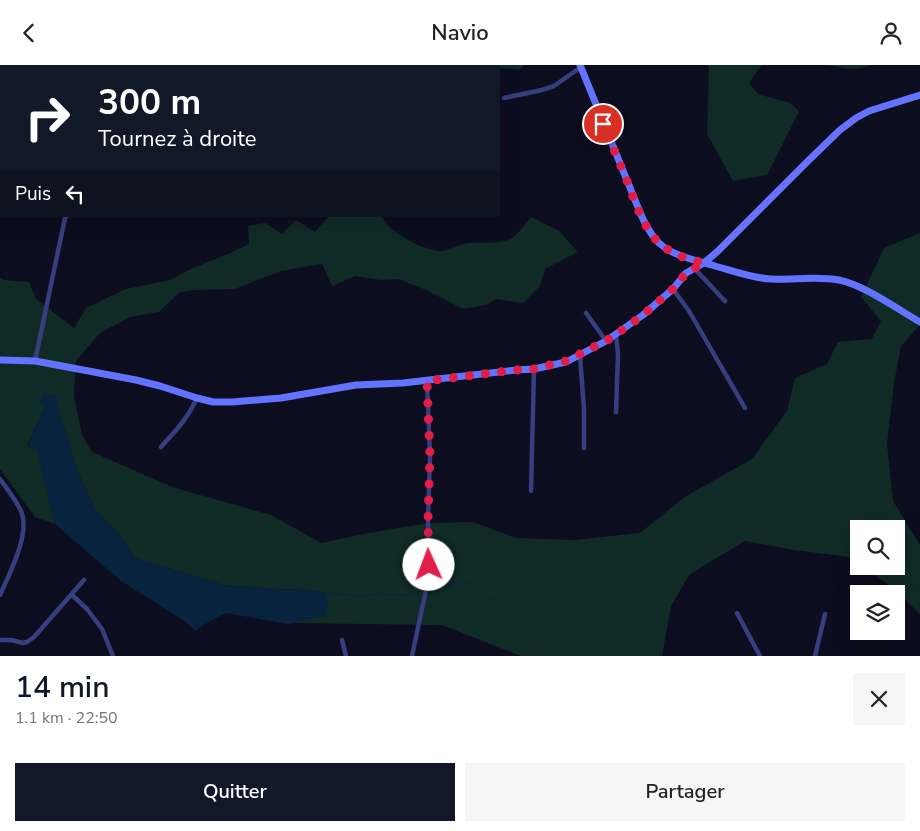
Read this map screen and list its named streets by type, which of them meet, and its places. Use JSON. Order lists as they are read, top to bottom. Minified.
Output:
{"page":{"header":"Navio","turn":["300 m","Tournez à droite"],"then":"Puis","heading":["14 min","1.1 km · 22:50"],"buttons":["Quitter","Partager"]}}
